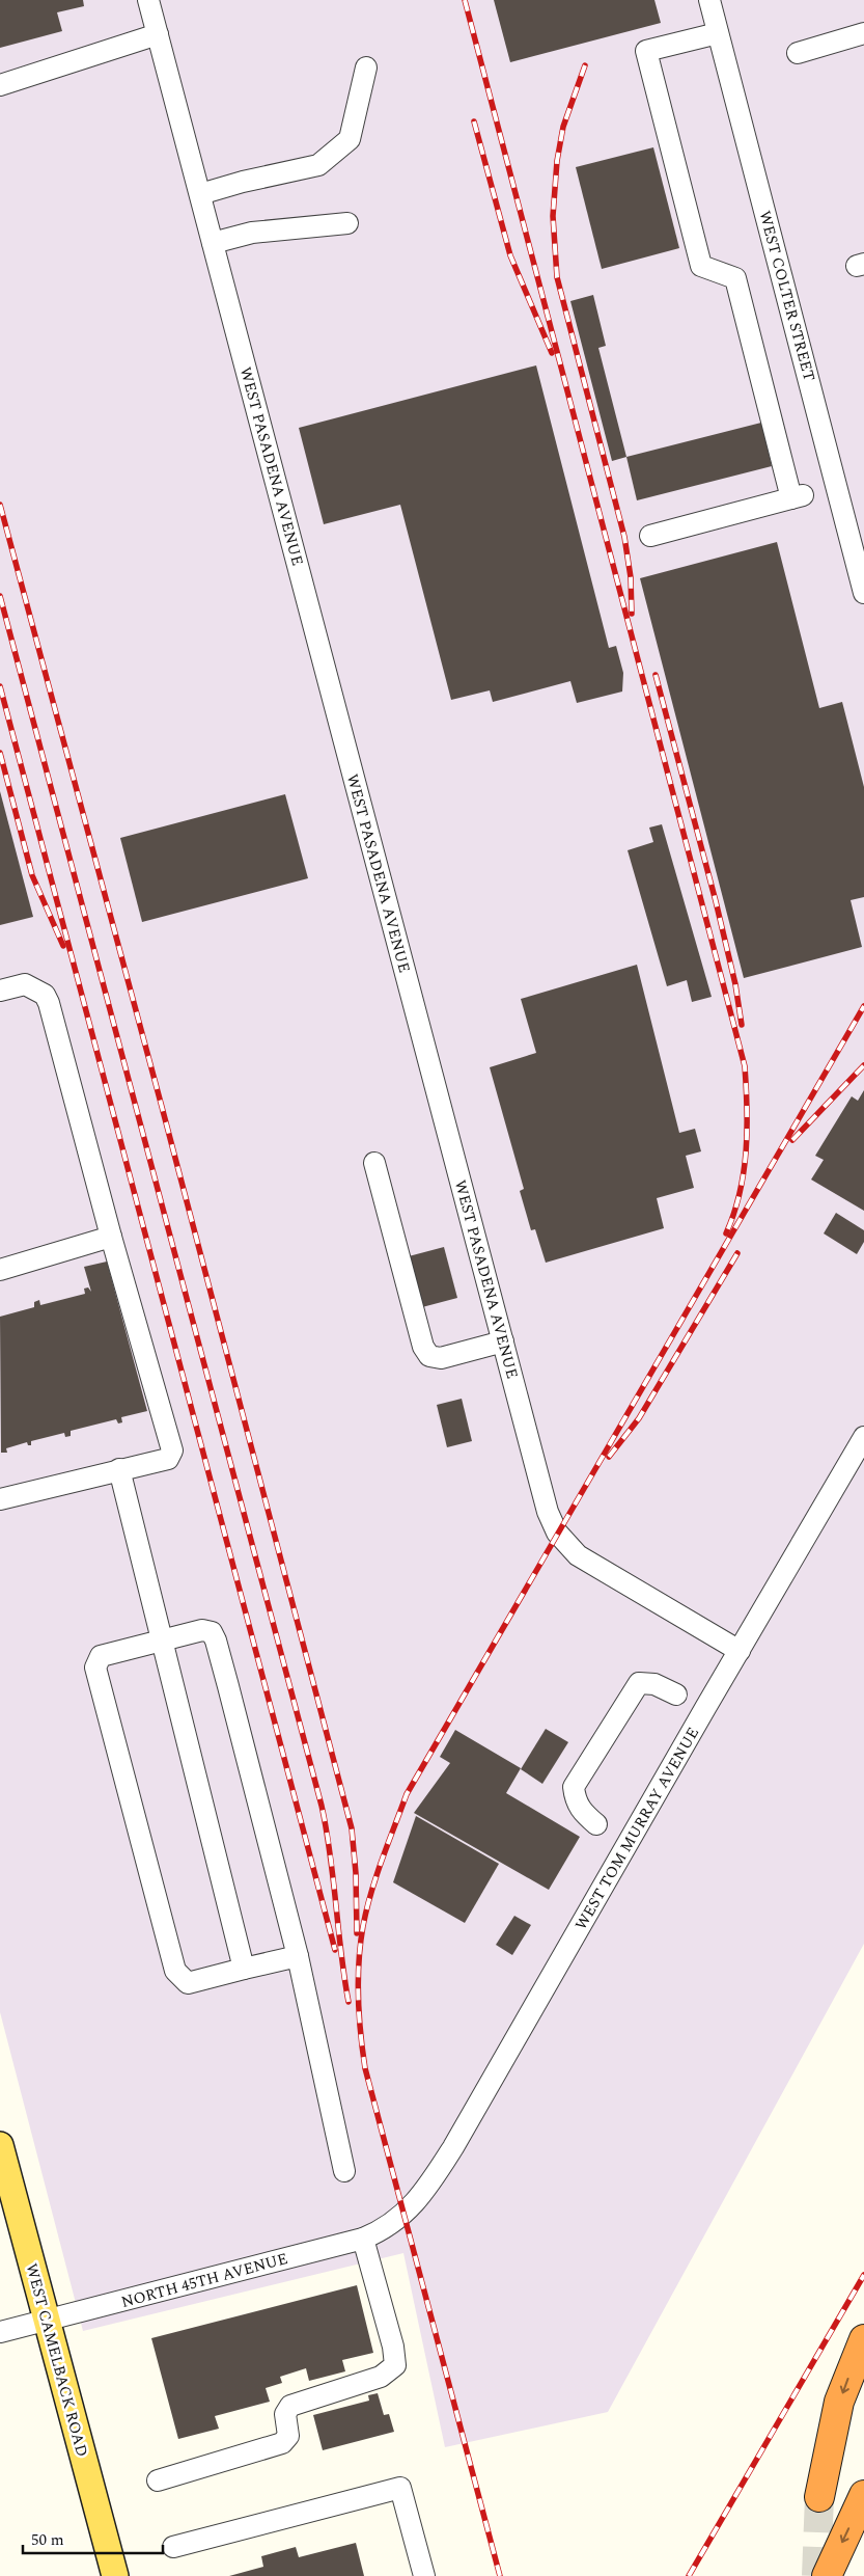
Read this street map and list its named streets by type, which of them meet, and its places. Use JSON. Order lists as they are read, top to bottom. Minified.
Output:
{"streets":{"main road":["WEST CAMELBACK ROAD"],"street":["WEST COLTER STREET","WEST PASADENA AVENUE","WEST TOM MURRAY AVENUE","NORTH 45TH AVENUE"]},"crossings":[["WEST PASADENA AVENUE","WEST TOM MURRAY AVENUE"],["WEST TOM MURRAY AVENUE","NORTH 45TH AVENUE"],["NORTH 45TH AVENUE","WEST CAMELBACK ROAD"]],"scale_bar":"50 m"}
